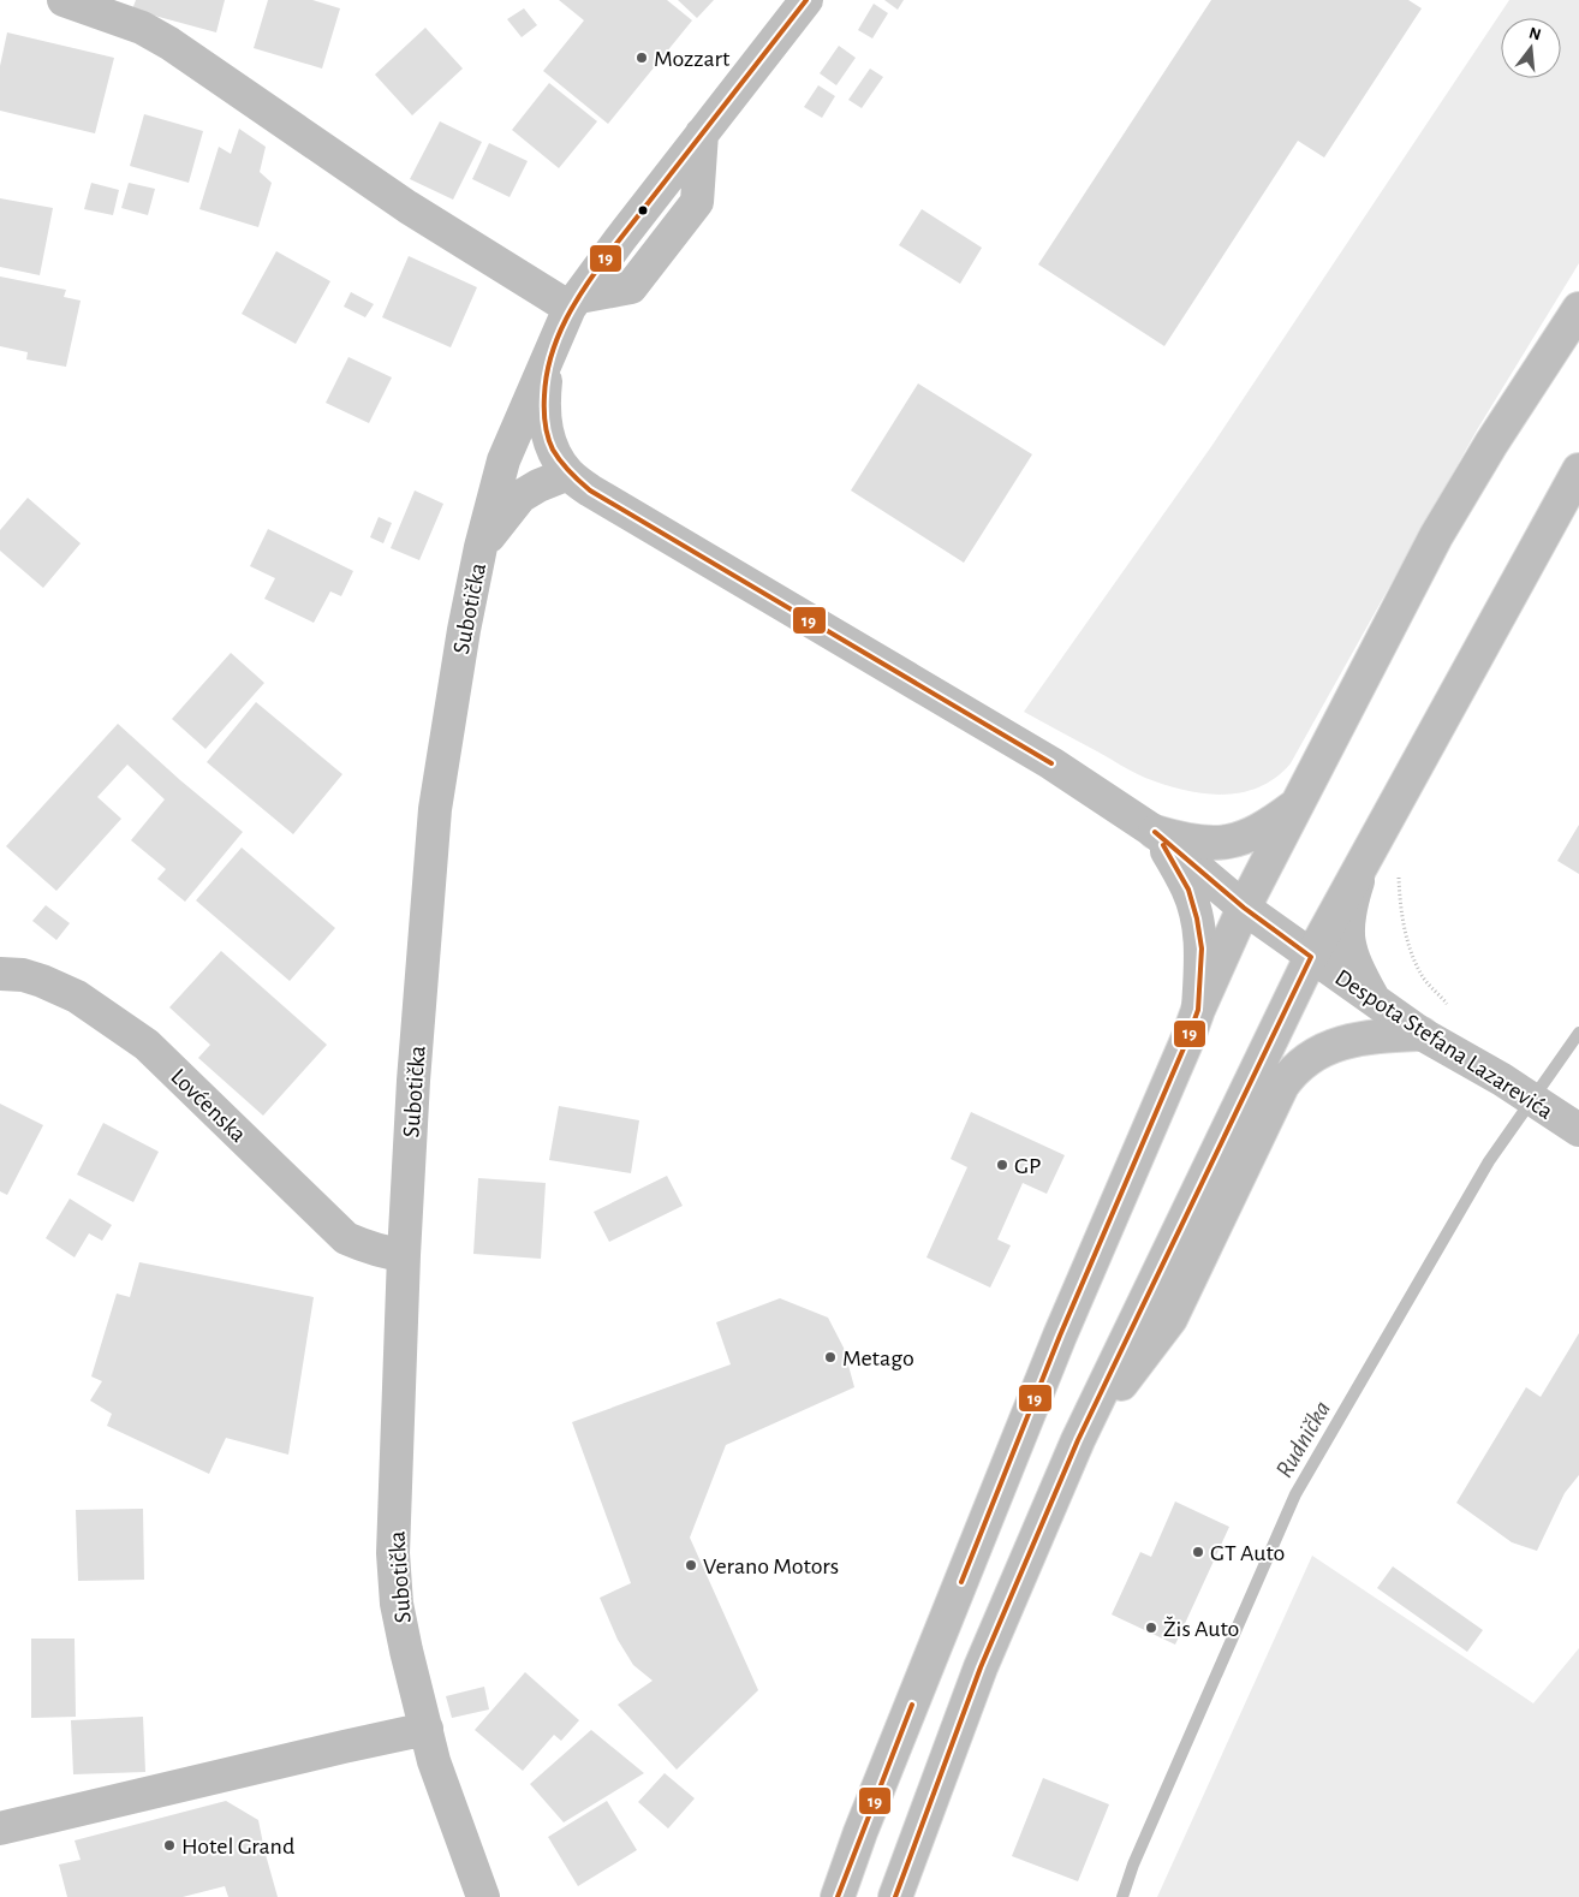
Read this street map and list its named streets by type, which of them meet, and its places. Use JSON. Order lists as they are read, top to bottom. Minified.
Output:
{"streets":{"street":["Subotička","Despota Stefana Lazarevića","Lovćenska"]},"crossings":[["Subotička","Lovćenska"]],"water":["Rudnička"],"places":["Mozzart","GP","Metago","GT Auto","Verano Motors","Žis Auto","Hotel Grand"],"lines":["transit line 19"],"north":"top"}
